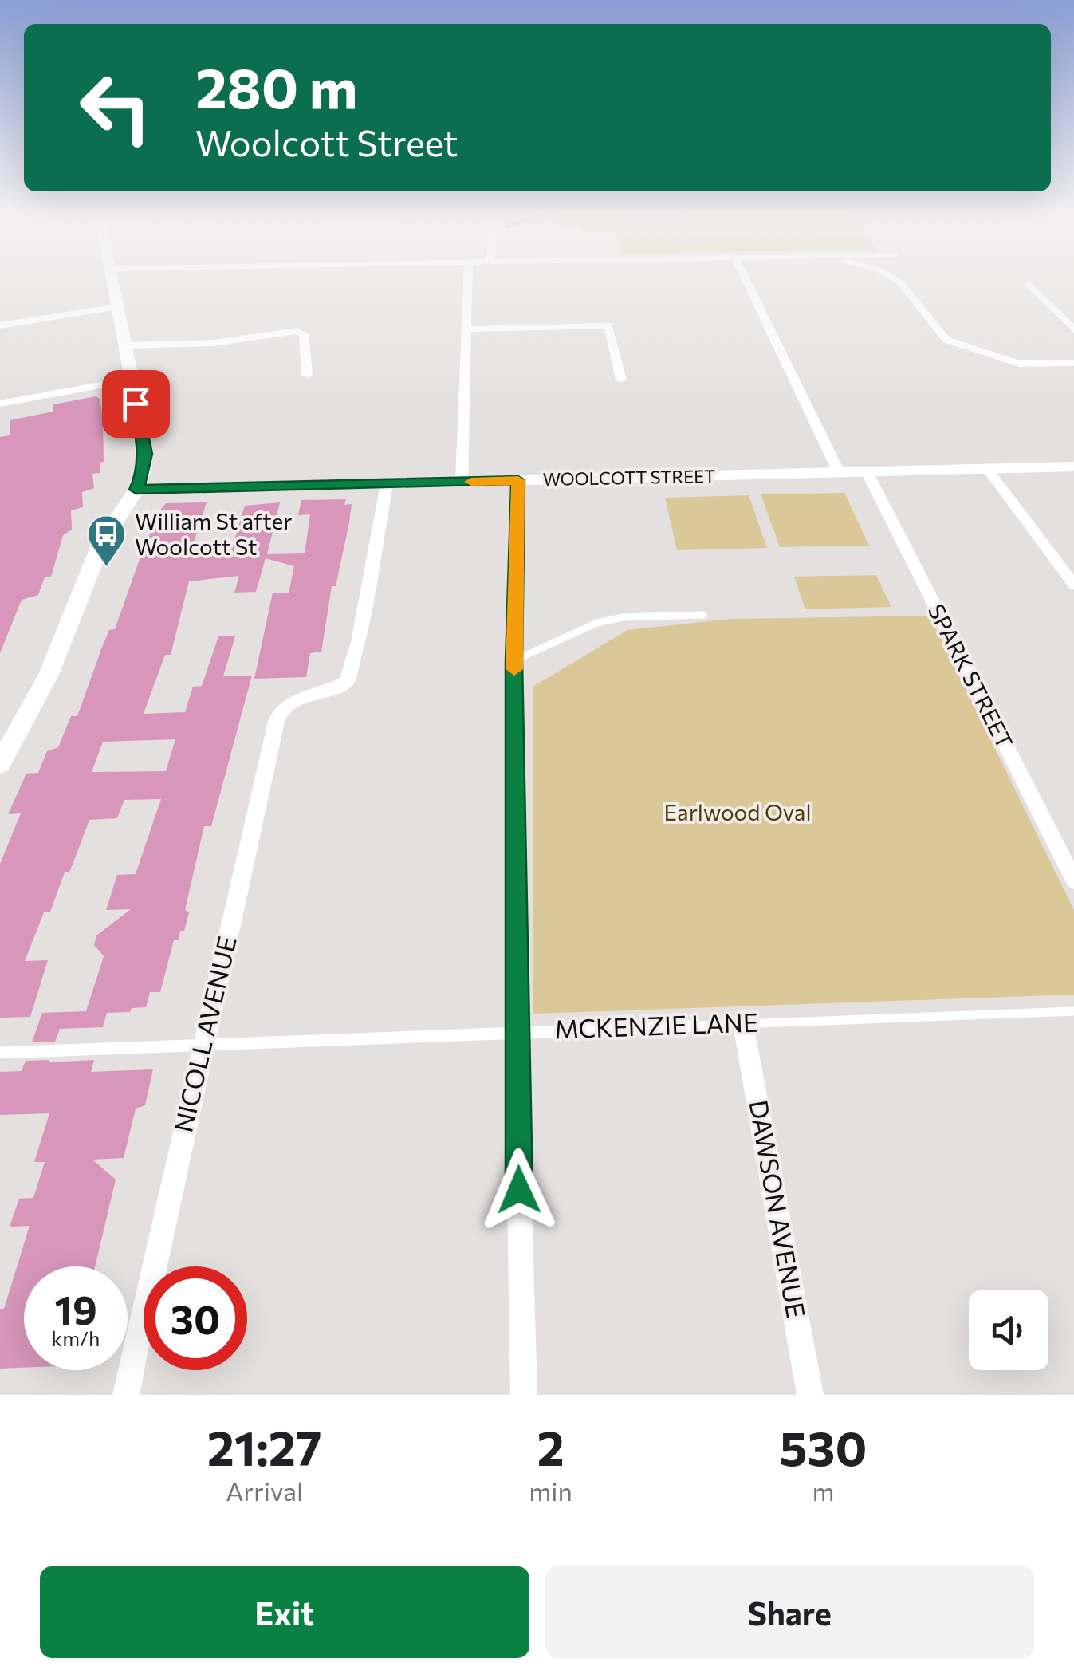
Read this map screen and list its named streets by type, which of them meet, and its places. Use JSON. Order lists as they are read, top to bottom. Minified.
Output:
{"streets":{"main road":["WOOLCOTT STREET"],"street":["SPARK STREET","NICOLL AVENUE","DAWSON AVENUE"],"lane":["MCKENZIE LANE"]},"crossings":[["WOOLCOTT STREET","SPARK STREET"],["WOOLCOTT STREET","NICOLL AVENUE"],["MCKENZIE LANE","NICOLL AVENUE"],["MCKENZIE LANE","DAWSON AVENUE"]],"parks":["Earlwood Oval"],"places":{"bus stop":["William St after Woolcott St"]},"page":{"turn":["280 m","Woolcott Street"],"speed":"19 km/h","limit":"30","eta":["21:27","Arrival","2","min","530","m"],"buttons":["Exit","Share"]}}
